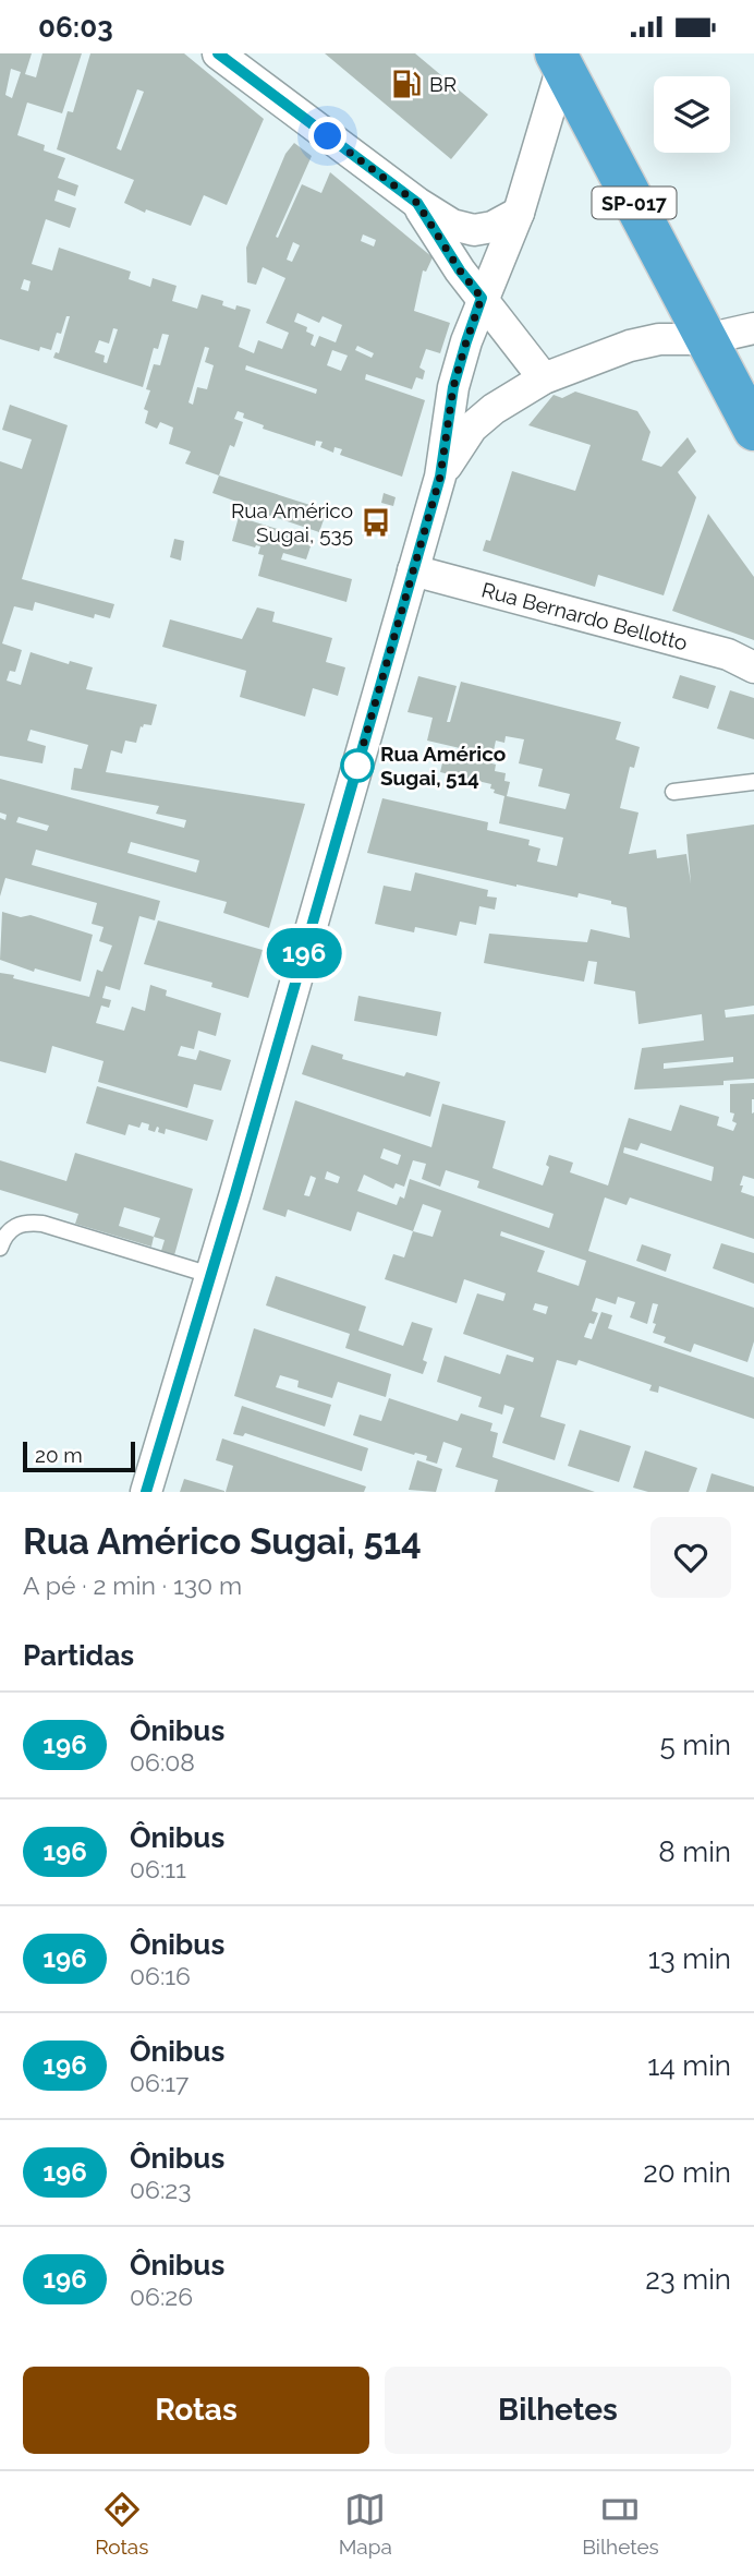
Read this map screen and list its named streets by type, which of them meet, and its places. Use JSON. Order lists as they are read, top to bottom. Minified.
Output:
{"streets":{"highway":["SP-017"],"street":["Rua Bernardo Bellotto"]},"places":{"fuel station":["BR"],"bus stop":["Rua Américo Sugai, 535"],"other":["Rua Américo Sugai, 514"]},"lines":["bus line 196"],"scale_bar":"20 m","page":{"status":"06:03","on_map":"196","scale":"20 m","heading":[["Rua Américo Sugai, 514","A pé · 2 min · 130 m"],"Partidas"],"list":[{"mark":"196","name":"Ônibus","note":"06:08","value":"5 min"},{"mark":"196","name":"Ônibus","note":"06:11","value":"8 min"},{"mark":"196","name":"Ônibus","note":"06:16","value":"13 min"},{"mark":"196","name":"Ônibus","note":"06:17","value":"14 min"},{"mark":"196","name":"Ônibus","note":"06:23","value":"20 min"},{"mark":"196","name":"Ônibus","note":"06:26","value":"23 min"}],"buttons":["Rotas","Bilhetes"],"tabs":["Rotas","Mapa","Bilhetes"]}}
